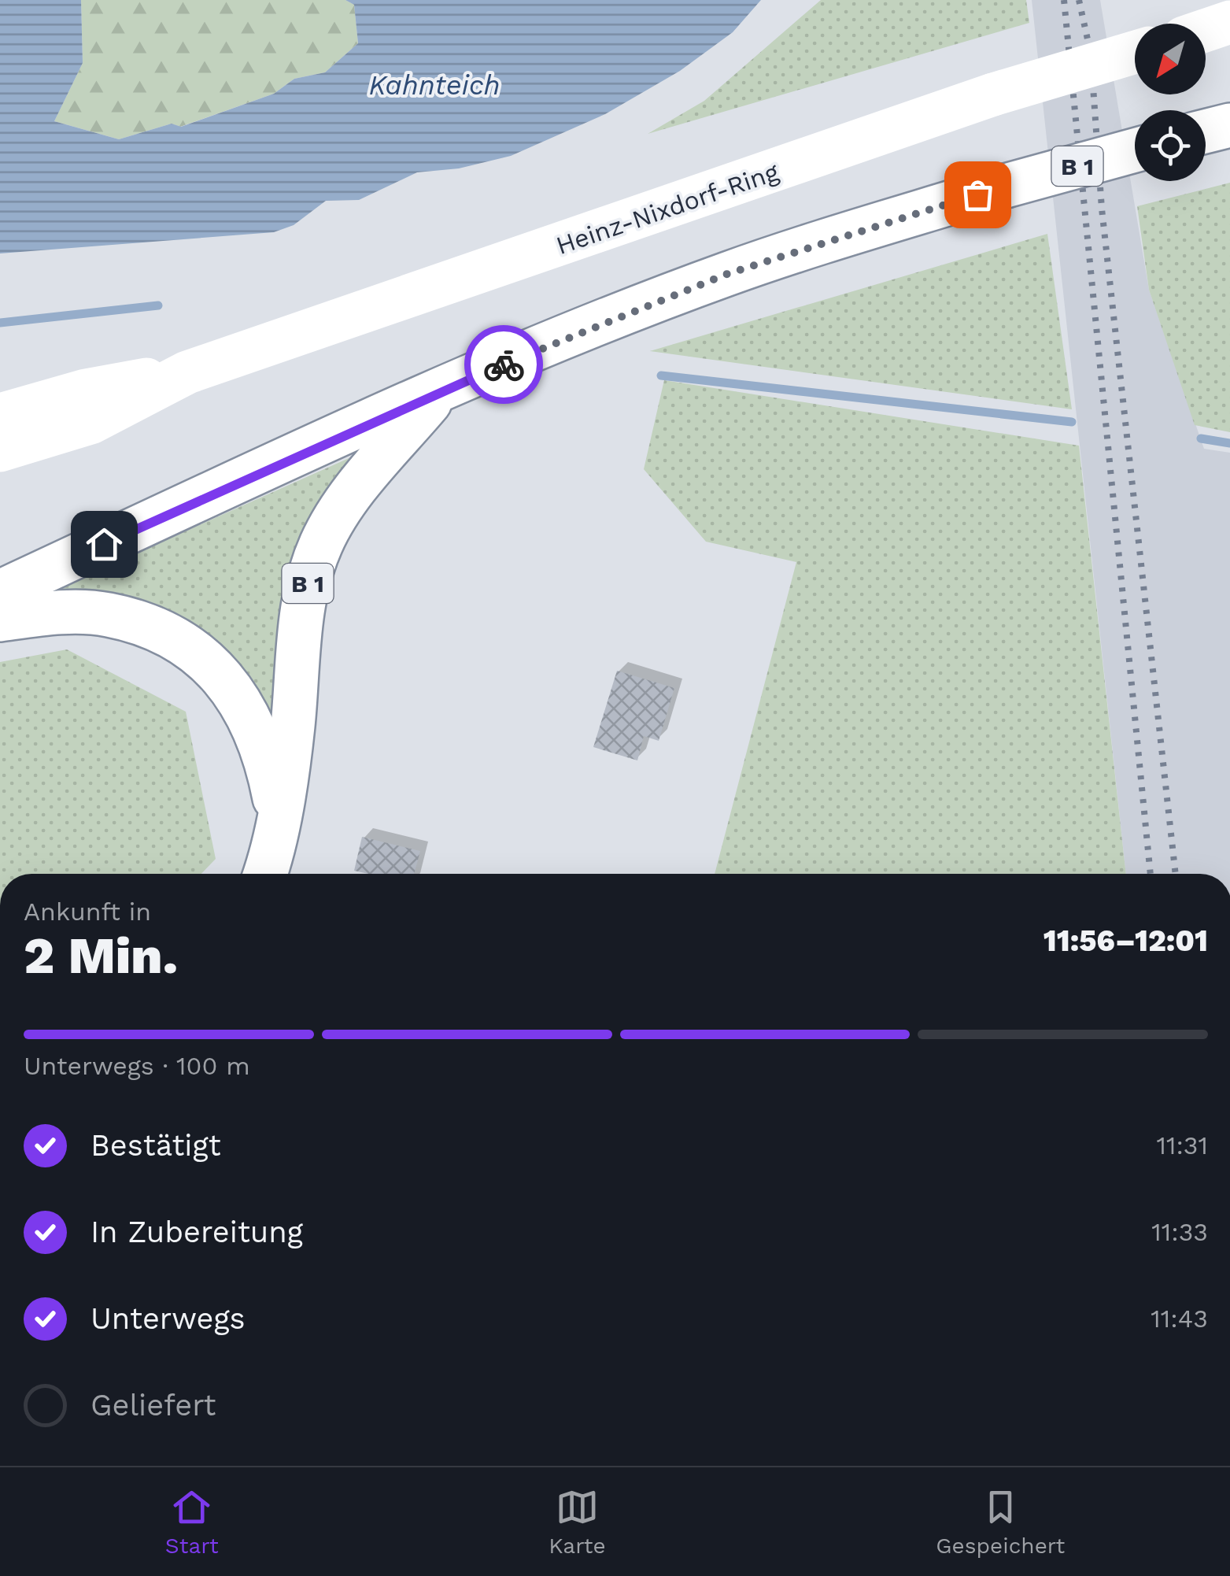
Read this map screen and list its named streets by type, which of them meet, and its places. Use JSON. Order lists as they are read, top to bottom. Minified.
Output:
{"streets":{"main road":["B 1","Heinz-Nixdorf-Ring"]},"water":["Kahnteich"],"north":"bottom left","page":{"heading":["2 Min.","Ankunft in","11:56–12:01"],"bar":"Unterwegs · 100 m","list":[["Bestätigt","11:31"],["In Zubereitung","11:33"],["Unterwegs","11:43"],"Geliefert"],"tabs":["Start","Karte","Gespeichert"]}}
